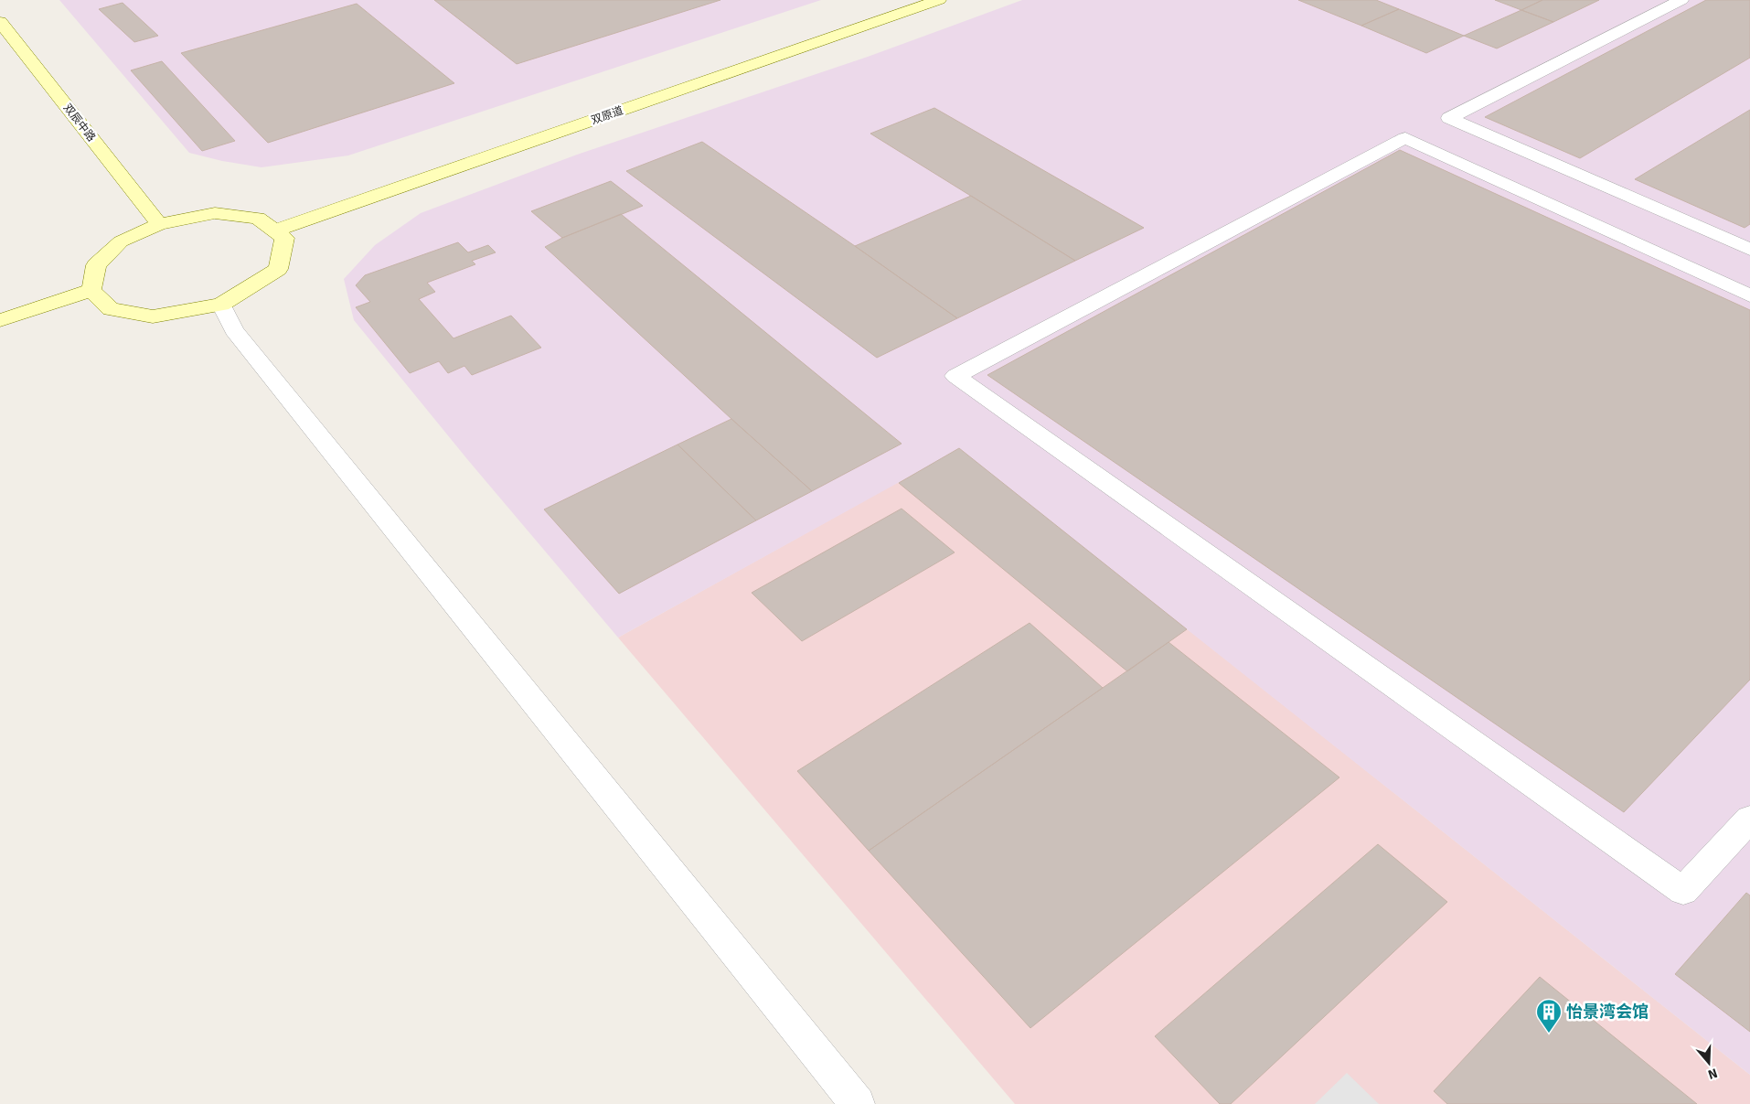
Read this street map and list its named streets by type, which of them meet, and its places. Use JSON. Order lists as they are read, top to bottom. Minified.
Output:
{"streets":{"main road":["双原道","双辰中路"]},"places":{"building":["怡景湾会馆"]},"north":"bottom"}
